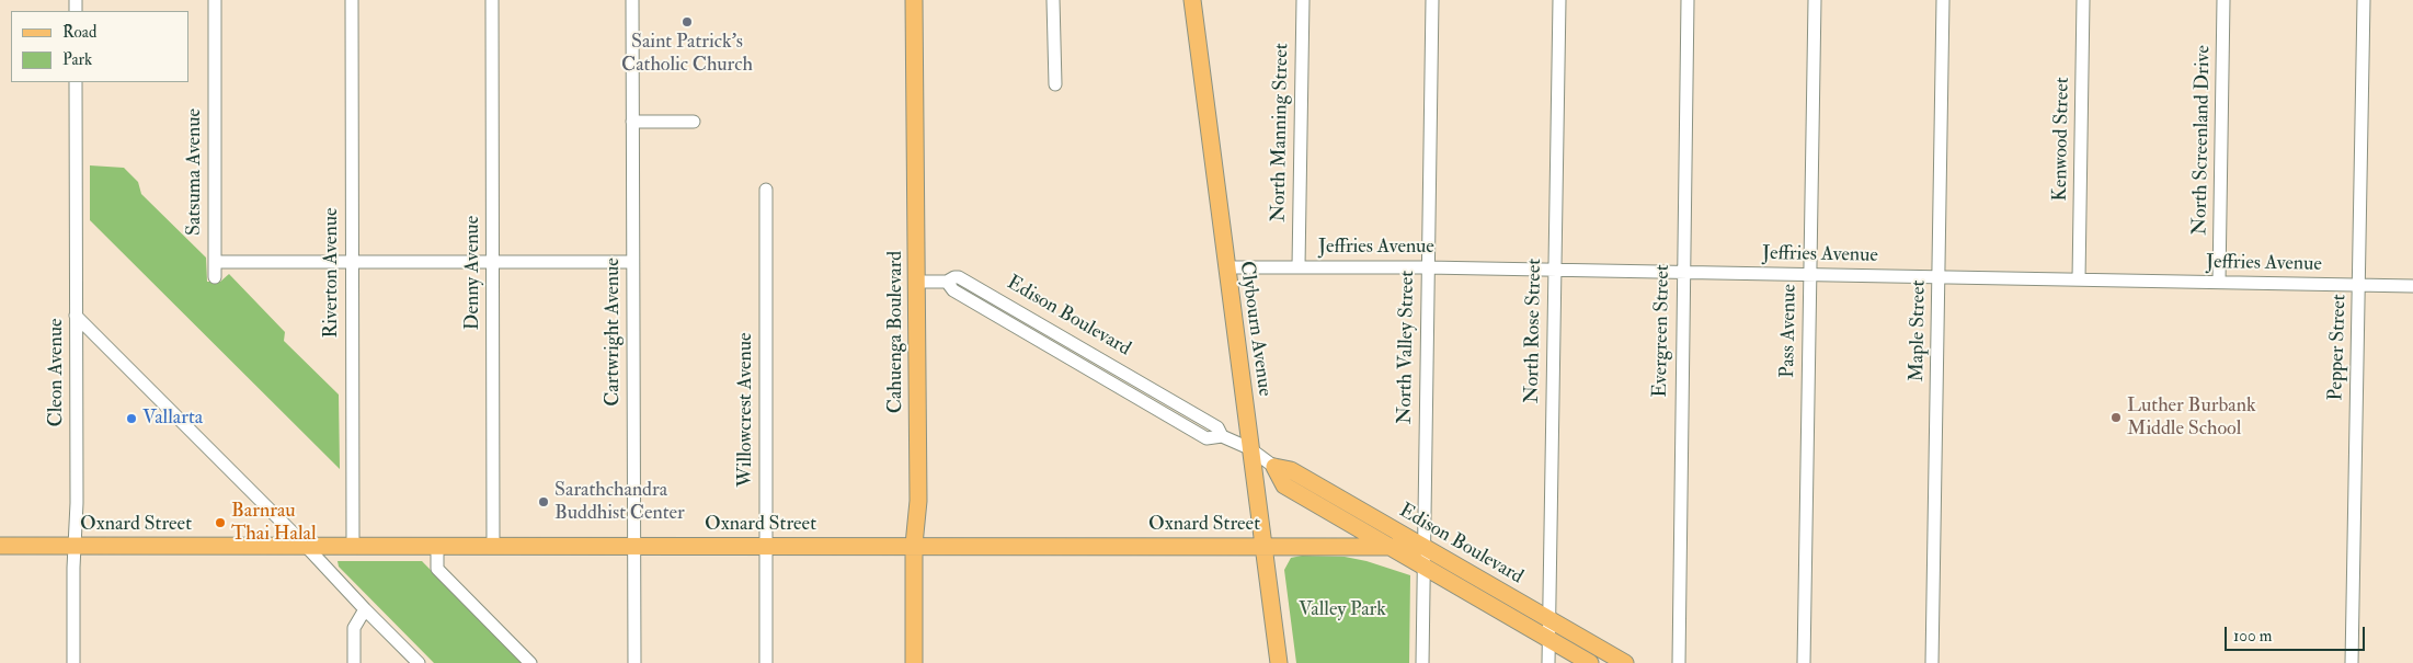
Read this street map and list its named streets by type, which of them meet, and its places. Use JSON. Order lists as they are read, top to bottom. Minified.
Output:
{"streets":{"main road":["Edison Boulevard","Clybourn Avenue","Cahuenga Boulevard","Oxnard Street"],"street":["North Manning Street","Kenwood Street","North Screenland Drive","Satsuma Avenue","Jeffries Avenue","Riverton Avenue","Denny Avenue","North Rose Street","Evergreen Street","Pass Avenue","Maple Street","Cartwright Avenue","North Valley Street","Pepper Street","Cleon Avenue","Willowcrest Avenue"]},"crossings":[["North Manning Street","Jeffries Avenue"],["Kenwood Street","Jeffries Avenue"],["North Screenland Drive","Jeffries Avenue"],["Jeffries Avenue","Clybourn Avenue"],["Jeffries Avenue","North Rose Street"],["Jeffries Avenue","Evergreen Street"],["Jeffries Avenue","Pass Avenue"],["Jeffries Avenue","Maple Street"],["Jeffries Avenue","North Valley Street"],["Jeffries Avenue","Pepper Street"],["Riverton Avenue","Oxnard Street"],["Denny Avenue","Oxnard Street"],["Edison Boulevard","Clybourn Avenue"],["Edison Boulevard","North Rose Street"],["Edison Boulevard","Cahuenga Boulevard"],["Edison Boulevard","North Valley Street"],["Edison Boulevard","Oxnard Street"],["Clybourn Avenue","Oxnard Street"],["Cartwright Avenue","Oxnard Street"],["Cahuenga Boulevard","Oxnard Street"],["North Valley Street","Oxnard Street"],["Cleon Avenue","Oxnard Street"],["Willowcrest Avenue","Oxnard Street"]],"parks":["Valley Park"],"places":["Saint Patrick's Catholic Church","Luther Burbank Middle School","Vallarta","Sarathchandra Buddhist Center","Barnrau Thai Halal"],"legend":["Road","Park"],"scale_bar":"100 m"}
